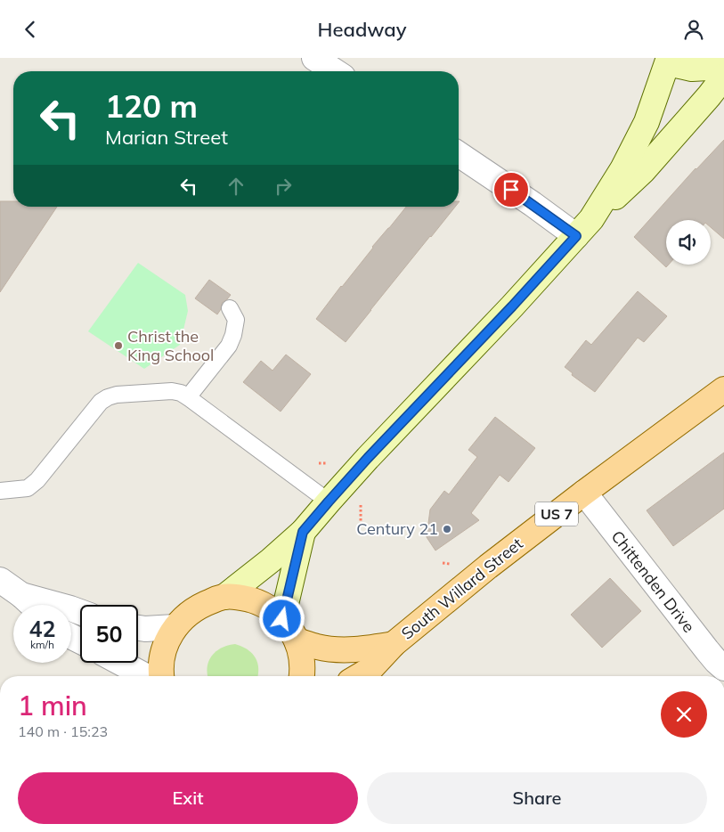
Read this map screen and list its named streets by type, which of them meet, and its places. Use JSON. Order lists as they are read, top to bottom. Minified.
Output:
{"streets":{"main road":["US 7","South Willard Street"],"street":["Chittenden Drive"]},"crossings":[["Chittenden Drive","South Willard Street"]],"places":["Christ the King School","Century 21"],"page":{"header":"Headway","turn":["120 m","Marian Street"],"speed":"42 km/h","limit":"50","heading":["1 min","140 m · 15:23"],"buttons":["Exit","Share"]}}
